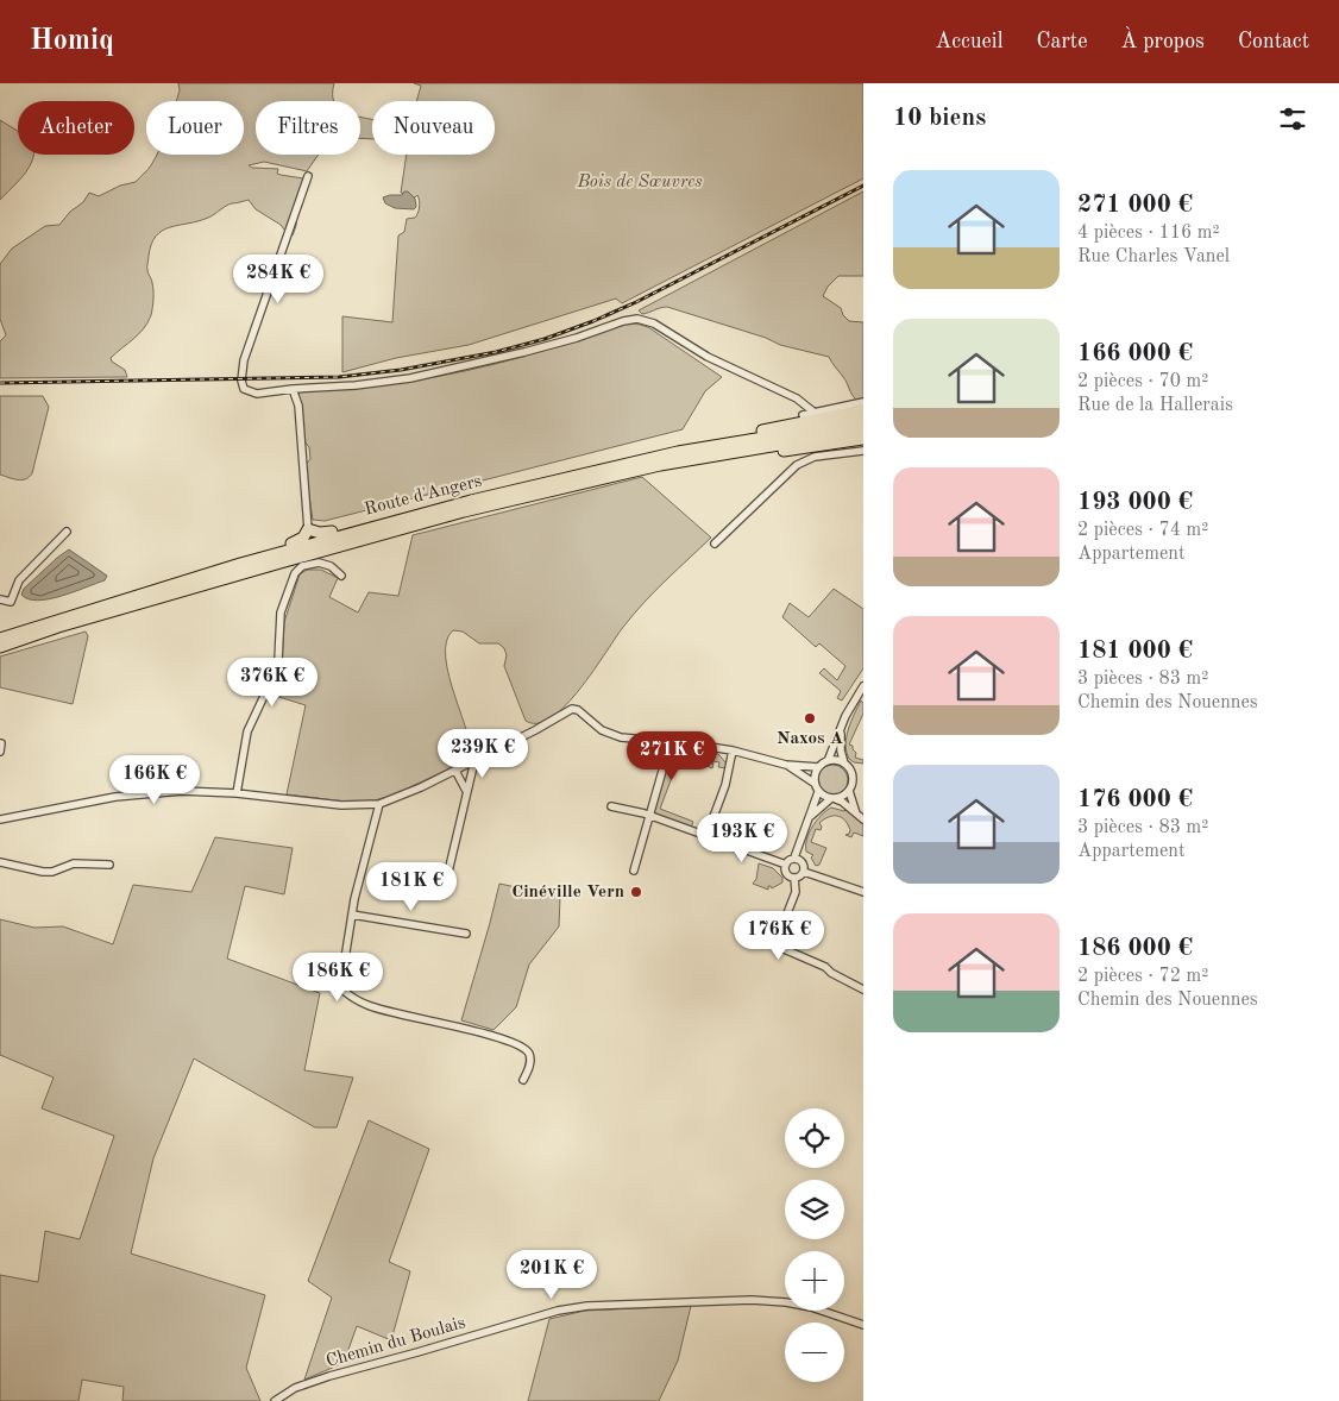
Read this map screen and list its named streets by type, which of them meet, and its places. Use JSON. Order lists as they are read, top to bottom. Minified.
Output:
{"streets":{"highway":["Route d'Angers"],"street":["Chemin du Boulais"]},"parks":["Bois de Sœuvres"],"places":["Naxos A","Cinéville Vern"],"page":{"header":"Homiq","nav":["Accueil","Carte","À propos","Contact"],"heading":"10 biens","chip":["Acheter","Louer","Filtres","Nouveau"],"list":[{"name":"271 000 €","note":"4 pièces · 116 m² · Rue Charles Vanel"},{"name":"166 000 €","note":"2 pièces · 70 m² · Rue de la Hallerais"},{"name":"193 000 €","note":"2 pièces · 74 m² · Appartement"},{"name":"181 000 €","note":"3 pièces · 83 m² · Chemin des Nouennes"},{"name":"176 000 €","note":"3 pièces · 83 m² · Appartement"},{"name":"186 000 €","note":"2 pièces · 72 m² · Chemin des Nouennes"}],"price":["284K €","376K €","239K €","271K €","166K €","193K €","181K €","176K €","186K €","201K €"],"map_buttons":["+","−"]}}
